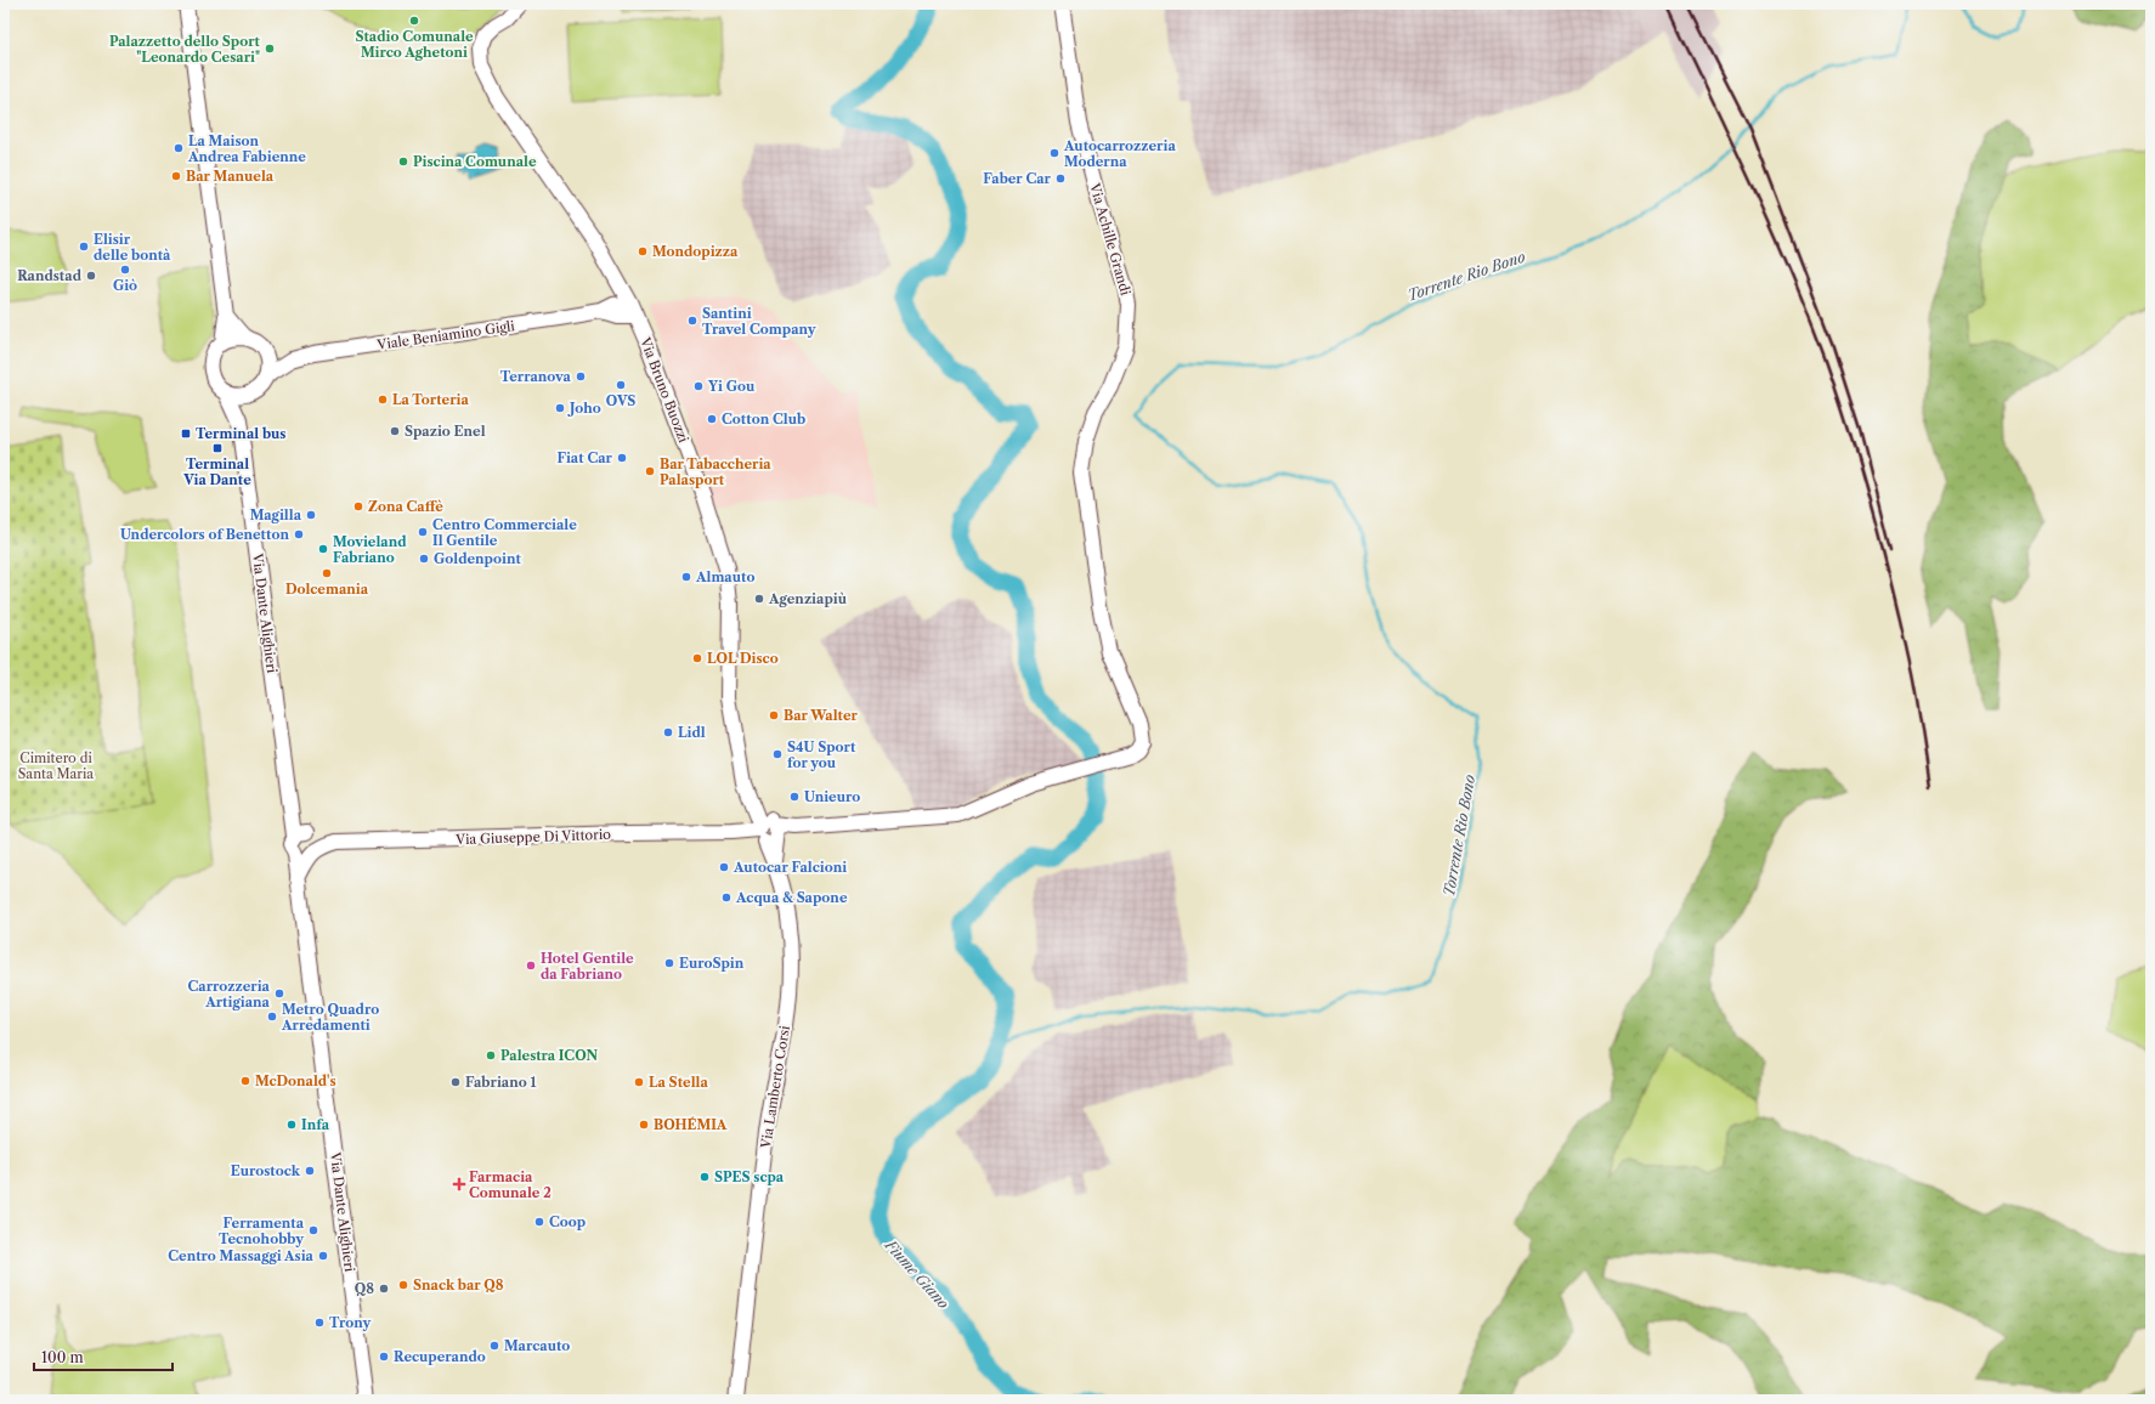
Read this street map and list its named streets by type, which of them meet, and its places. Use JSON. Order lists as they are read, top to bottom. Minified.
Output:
{"streets":{"main road":["Via Achille Grandi","Viale Beniamino Gigli","Via Bruno Buozzi","Via Dante Alighieri","Via Giuseppe Di Vittorio","Via Lamberto Corsi"]},"crossings":[["Via Achille Grandi","Via Bruno Buozzi"],["Via Achille Grandi","Via Giuseppe Di Vittorio"],["Via Achille Grandi","Via Lamberto Corsi"],["Viale Beniamino Gigli","Via Bruno Buozzi"],["Viale Beniamino Gigli","Via Dante Alighieri"],["Via Bruno Buozzi","Via Giuseppe Di Vittorio"],["Via Bruno Buozzi","Via Lamberto Corsi"],["Via Dante Alighieri","Via Giuseppe Di Vittorio"],["Via Giuseppe Di Vittorio","Via Lamberto Corsi"]],"water":["Torrente Rio Bono","Fiume Giano"],"parks":["Cimitero di Santa Maria"],"places":{"other":["Stadio Comunale Mirco Aghetoni","Palazzetto dello Sport \"Leonardo Cesari\"","La Maison Andrea Fabienne","Autocarrozzeria Moderna","Piscina Comunale","Bar Manuela","Faber Car","Elisir delle bontà","Mondopizza","Giò","Randstad","Santini Travel Company","Terranova","OVS","Yi Gou","La Torteria","Joho","Cotton Club","Spazio Enel","Fiat Car","Bar Tabaccheria Palasport","Zona Caffè","Magilla","Centro Commerciale Il Gentile","Undercolors of Benetton","Movieland Fabriano","Goldenpoint","Dolcemania","Almauto","Agenziapiù","LOL Disco","Bar Walter","Lidl","S4U Sport for you","Unieuro","Autocar Falcioni","Acqua & Sapone","EuroSpin","Hotel Gentile da Fabriano","Carrozzeria Artigiana","Metro Quadro Arredamenti","Palestra ICON","McDonald's","Fabriano 1","La Stella","Infa","BOHÉMIA","Eurostock","SPES scpa","Coop","Ferramenta Tecnohobby","Centro Massaggi Asia","Snack bar Q8","Q8","Trony","Marcauto","Recuperando"],"transit":["Terminal bus","Terminal Via Dante"],"health":["Farmacia Comunale 2"]},"scale_bar":"100 m"}
